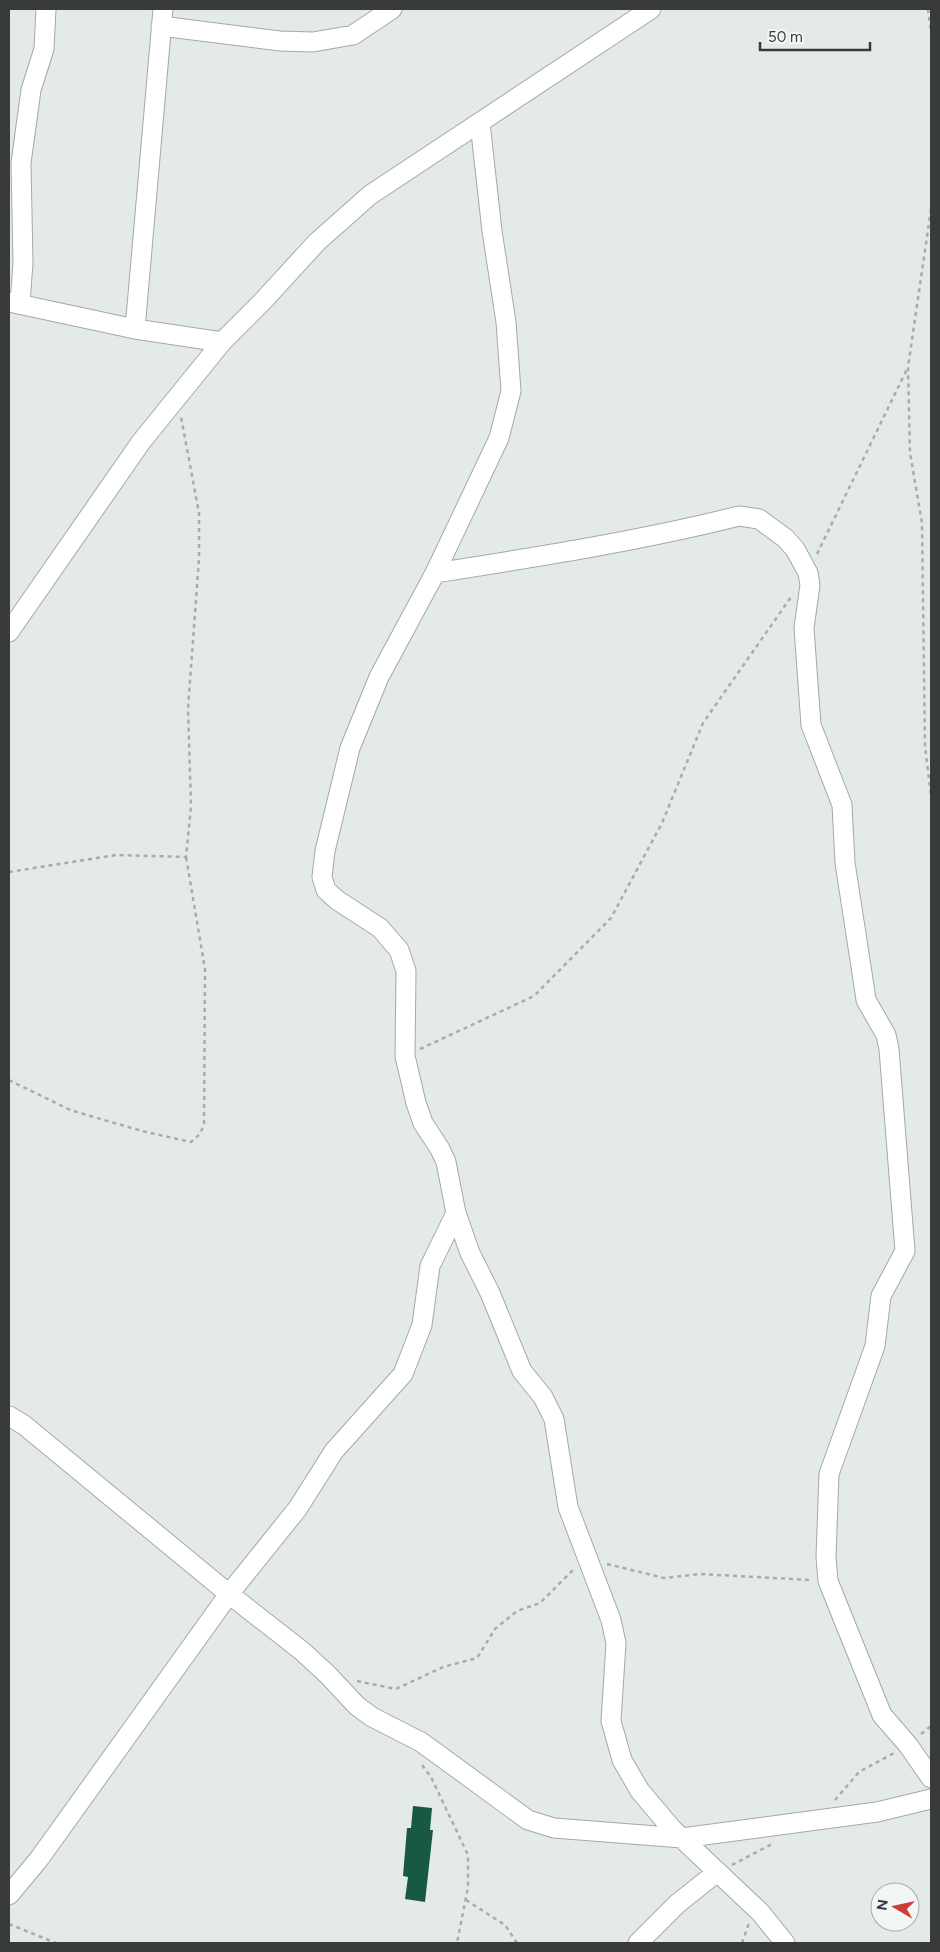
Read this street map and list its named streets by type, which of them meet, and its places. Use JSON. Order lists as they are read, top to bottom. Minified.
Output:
{"scale_bar":"50 m","north":"left"}
